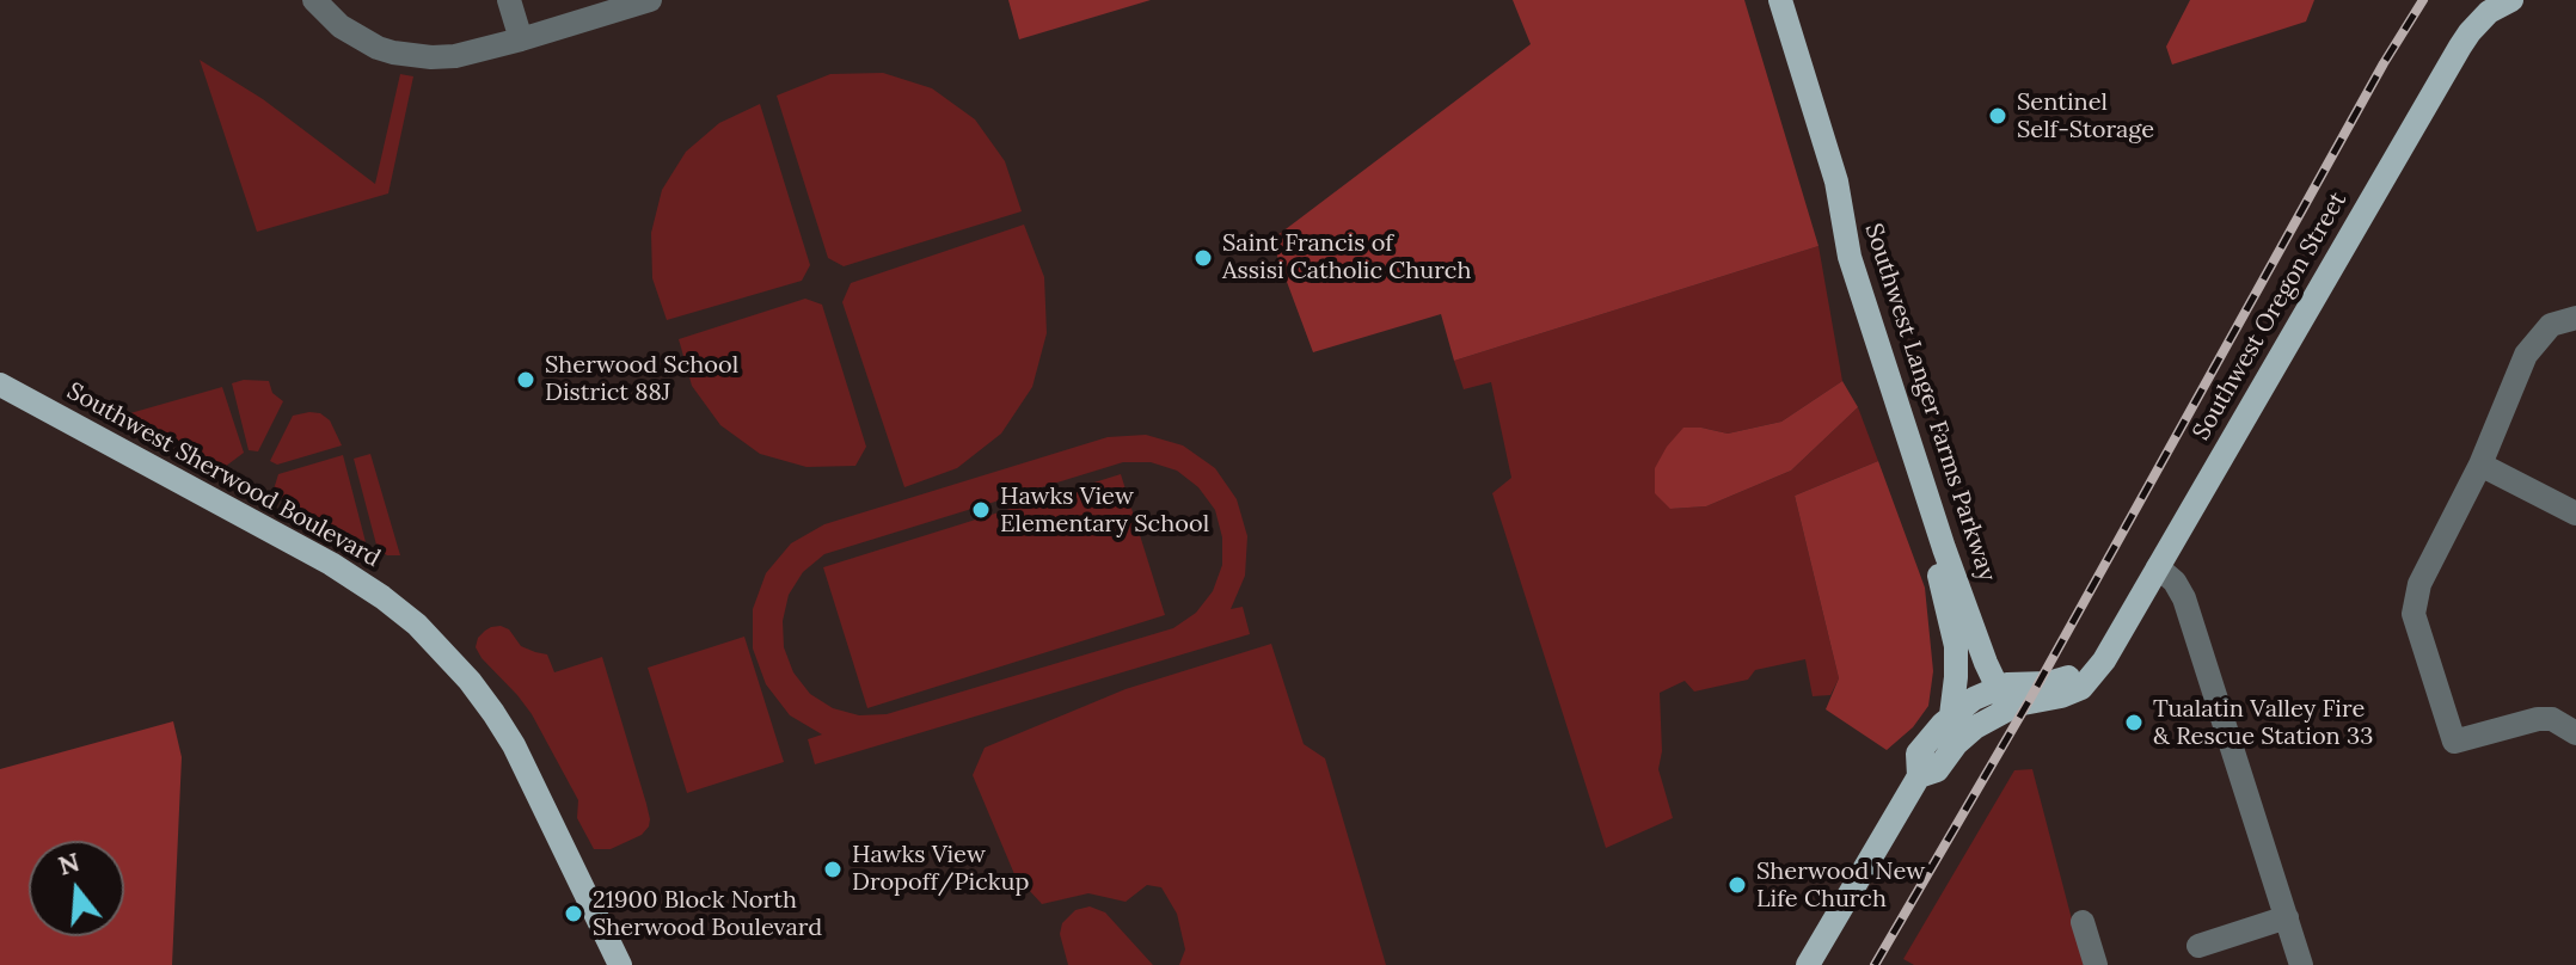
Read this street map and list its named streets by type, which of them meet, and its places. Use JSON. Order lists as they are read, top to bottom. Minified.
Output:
{"streets":{"main road":["Southwest Oregon Street","Southwest Langer Farms Parkway","Southwest Sherwood Boulevard"]},"crossings":[["Southwest Oregon Street","Southwest Langer Farms Parkway"]],"places":["Sentinel Self-Storage","Saint Francis of Assisi Catholic Church","Sherwood School District 88J","Hawks View Elementary School","Tualatin Valley Fire & Rescue Station 33","Hawks View Dropoff/Pickup","Sherwood New Life Church","21900 Block North Sherwood Boulevard"],"north":"top"}
